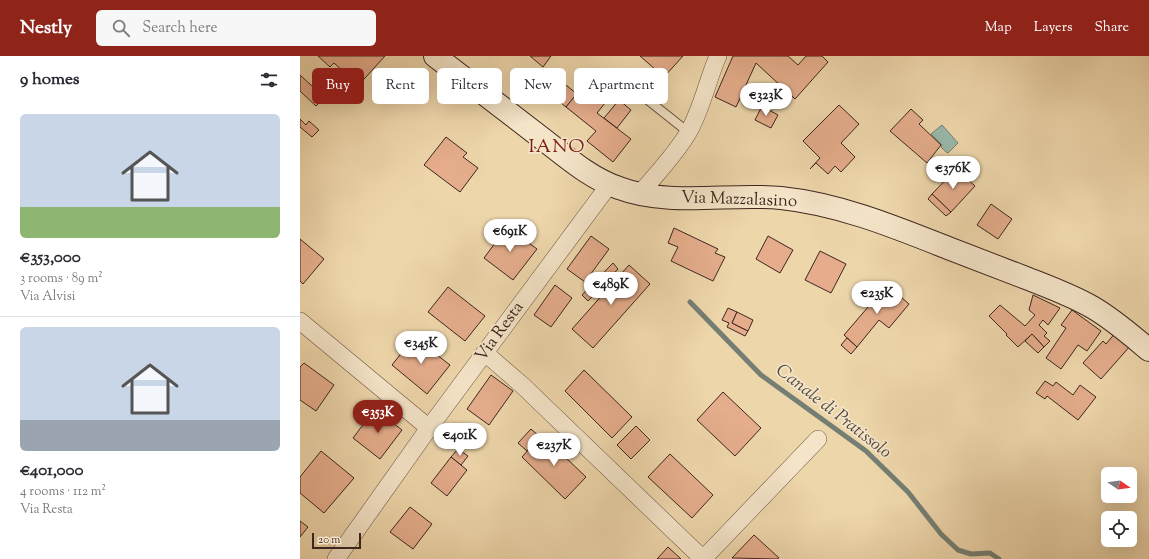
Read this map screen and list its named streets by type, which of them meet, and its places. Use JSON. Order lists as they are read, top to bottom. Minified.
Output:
{"streets":{"main road":["Via Mazzalasino"],"street":["Via Resta"]},"crossings":[["Via Mazzalasino","Via Resta"]],"districts":["IANO"],"water":["Canale di Pratissolo"],"scale_bar":"20 m","north":"right","page":{"header":"Nestly","search":"Search here","nav":["Map","Layers","Share"],"heading":"9 homes","chip":["Buy","Rent","Filters","New","Apartment"],"price":["€323K","€376K","€691K","€489K","€235K","€345K","€353K","€401K","€237K"],"list":[{"name":"€353,000","note":"3 rooms · 89 m² · Via Alvisi"},{"name":"€401,000","note":"4 rooms · 112 m² · Via Resta"}],"scale":"20 m"}}
